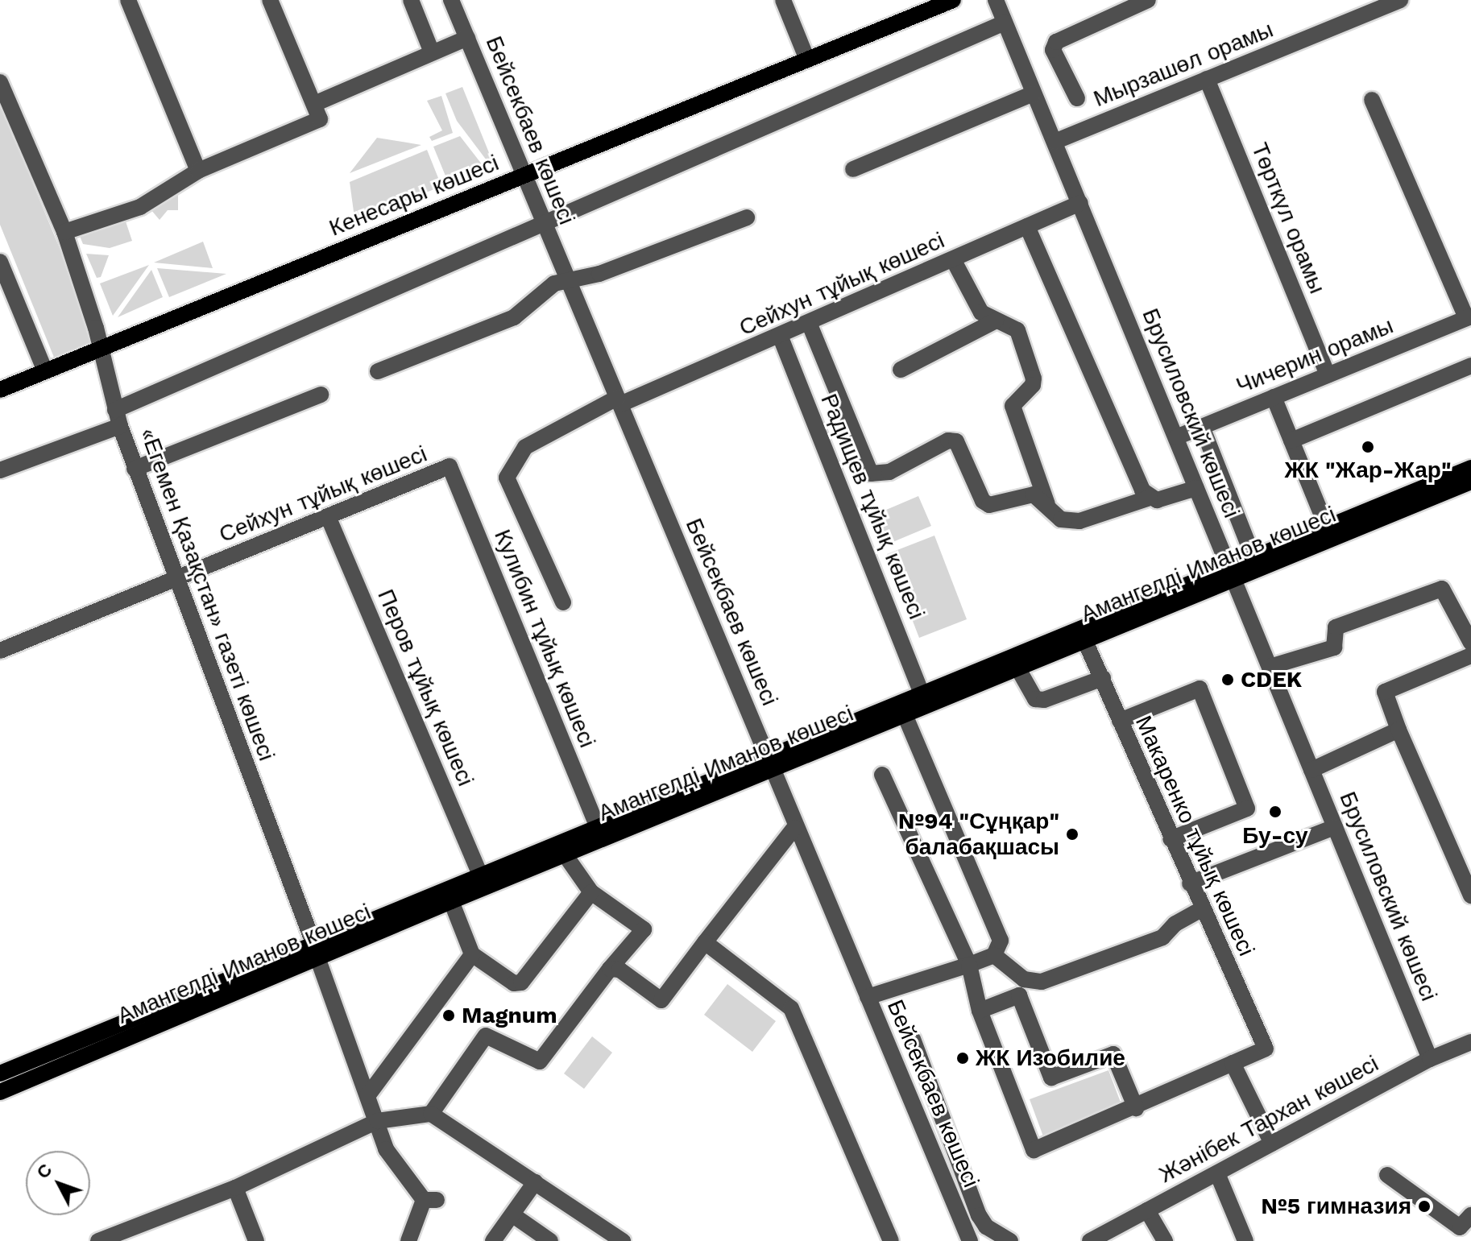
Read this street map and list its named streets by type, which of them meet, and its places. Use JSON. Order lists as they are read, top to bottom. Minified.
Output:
{"streets":{"main road":["Кенесары көшесі","Амангелді Иманов көшесі"],"street":["Мырзашөл орамы","Бейсекбаев көшесі","Төрткүл орамы","Сейхун тұйық көшесі","Чичерин орамы","Брусиловский көшесі","Радищев тұйық көшесі","«Егемен Қазақстан» газеті көшесі","Кулибин тұйық көшесі","Перов тұйық көшесі","Макаренко тұйық көшесі","Жәнібек Тархан көшесі"]},"crossings":[["Мырзашөл орамы","Төрткүл орамы"],["Мырзашөл орамы","Брусиловский көшесі"],["Бейсекбаев көшесі","Кенесары көшесі"],["Бейсекбаев көшесі","Сейхун тұйық көшесі"],["Бейсекбаев көшесі","Амангелді Иманов көшесі"],["Кенесары көшесі","«Егемен Қазақстан» газеті көшесі"],["Төрткүл орамы","Чичерин орамы"],["Сейхун тұйық көшесі","Брусиловский көшесі"],["Сейхун тұйық көшесі","Радищев тұйық көшесі"],["Сейхун тұйық көшесі","«Егемен Қазақстан» газеті көшесі"],["Сейхун тұйық көшесі","Кулибин тұйық көшесі"],["Сейхун тұйық көшесі","Перов тұйық көшесі"],["Чичерин орамы","Брусиловский көшесі"],["Брусиловский көшесі","Амангелді Иманов көшесі"],["Брусиловский көшесі","Жәнібек Тархан көшесі"],["Радищев тұйық көшесі","Амангелді Иманов көшесі"],["Амангелді Иманов көшесі","«Егемен Қазақстан» газеті көшесі"],["Амангелді Иманов көшесі","Кулибин тұйық көшесі"],["Амангелді Иманов көшесі","Перов тұйық көшесі"],["Амангелді Иманов көшесі","Макаренко тұйық көшесі"]],"places":["ЖК \"Жар-Жар\"","CDEK","Бу-су","№94 \"Сұңқар\" балабақшасы","Magnum","ЖК Изобилие","№5 гимназия"],"north":"top left"}
